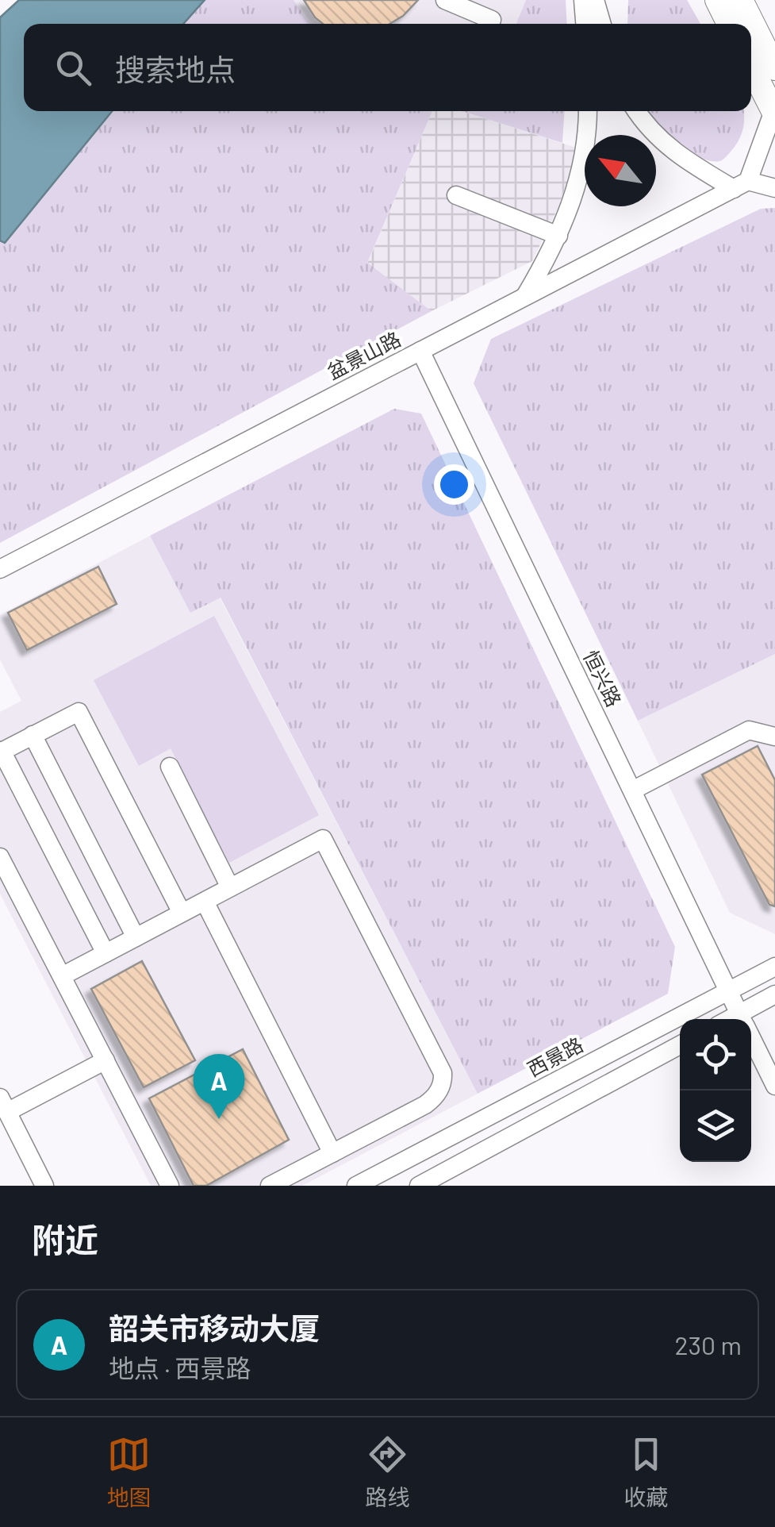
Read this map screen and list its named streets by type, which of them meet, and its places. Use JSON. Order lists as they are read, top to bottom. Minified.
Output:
{"streets":{"street":["盆景山路","恒兴路","西景路"]},"crossings":[["盆景山路","恒兴路"],["恒兴路","西景路"]],"north":"top left","page":{"search":"搜索地点","pins":"A","heading":"附近","list":[{"mark":"A","name":"韶关市移动大厦","note":"地点 · 西景路","value":"230 m"}],"nav":["地图","路线","收藏"]}}
